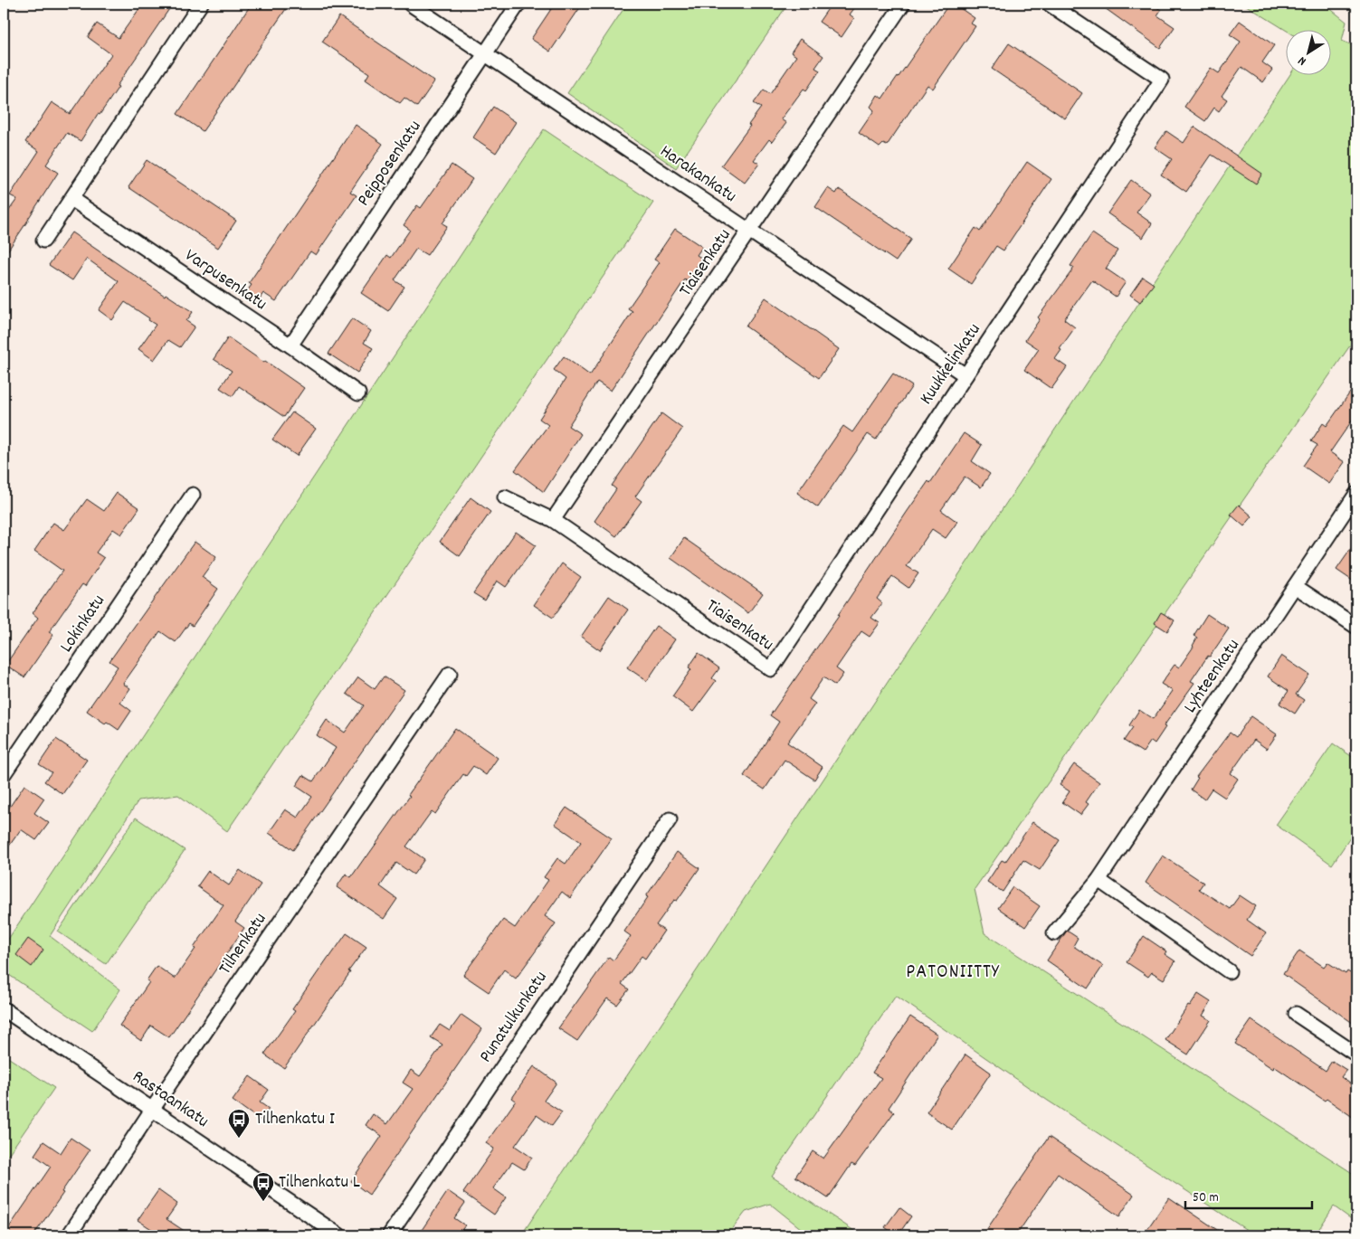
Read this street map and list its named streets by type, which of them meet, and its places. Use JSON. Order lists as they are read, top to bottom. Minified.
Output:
{"streets":{"street":["Peipposenkatu","Harakankatu","Tiaisenkatu","Varpusenkatu","Kuukkelinkatu","Lokinkatu","Lyhteenkatu","Tilhenkatu","Punatulkunkatu","Rastaankatu"]},"crossings":[["Peipposenkatu","Harakankatu"],["Peipposenkatu","Varpusenkatu"],["Harakankatu","Tiaisenkatu"],["Harakankatu","Kuukkelinkatu"],["Tiaisenkatu","Kuukkelinkatu"],["Tilhenkatu","Rastaankatu"]],"districts":["PATONIITTY"],"places":{"bus stop":["Tilhenkatu I","Tilhenkatu L"]},"scale_bar":"50 m","north":"bottom left"}
